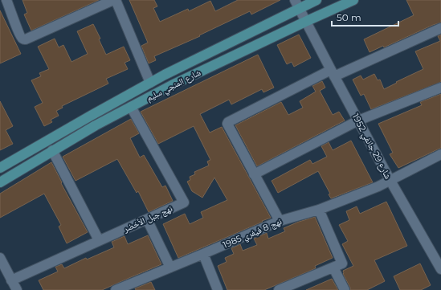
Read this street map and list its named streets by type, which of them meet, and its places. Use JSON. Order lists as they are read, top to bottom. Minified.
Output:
{"streets":{"main road":["شارع المنجي سليم"],"street":["شارع 29 جانفي 1952","نهج جبل الأخضر","نهج 8 فيفري 1985"]},"crossings":[["شارع المنجي سليم","شارع 29 جانفي 1952"],["شارع المنجي سليم","نهج جبل الأخضر"],["شارع 29 جانفي 1952","نهج 8 فيفري 1985"]],"scale_bar":"50 m"}
